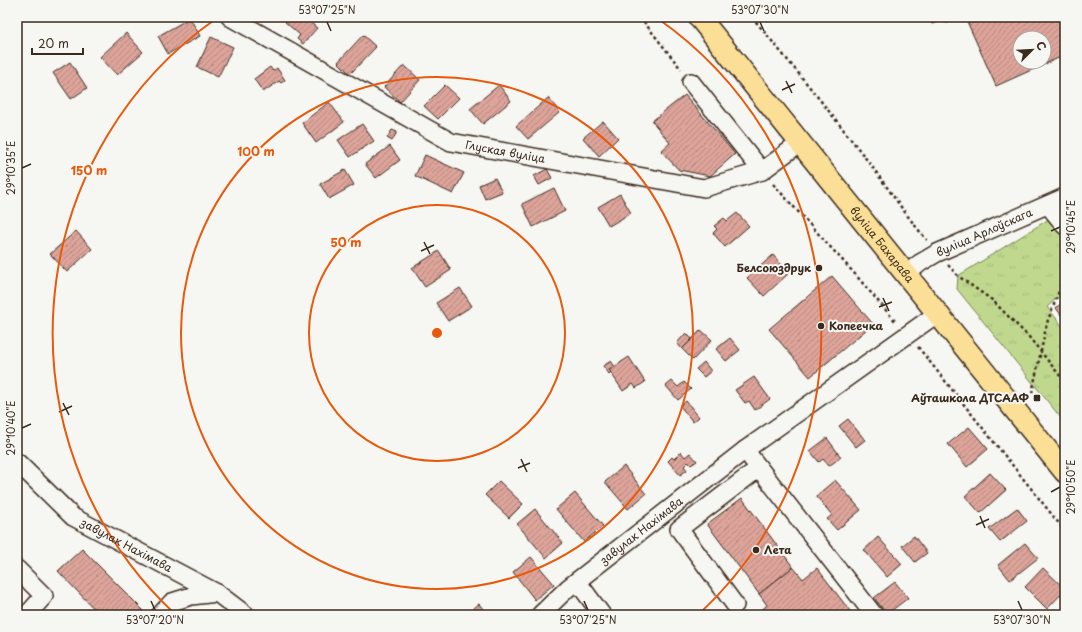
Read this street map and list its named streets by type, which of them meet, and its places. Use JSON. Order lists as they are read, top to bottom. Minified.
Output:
{"streets":{"main road":["вуліца Бахарава"],"street":["Глуская вуліца","вуліца Арлоўскага","завулак Нахімава"]},"crossings":[["Глуская вуліца","вуліца Бахарава"],["вуліца Арлоўскага","вуліца Бахарава"],["вуліца Бахарава","завулак Нахімава"]],"places":{"other":["Белсоюздрук","Копеечка","Лета"],"transit":["Аўташкола ДТСААФ"]},"scale_bar":"20 m","north":"top right","coordinates":["53°07'25\"N","53°07'30\"N","29°10'35\"E","29°10'45\"E","29°10'40\"E","29°10'50\"E","53°07'20\"N"],"rings":["100 m","150 m","50 m"]}
